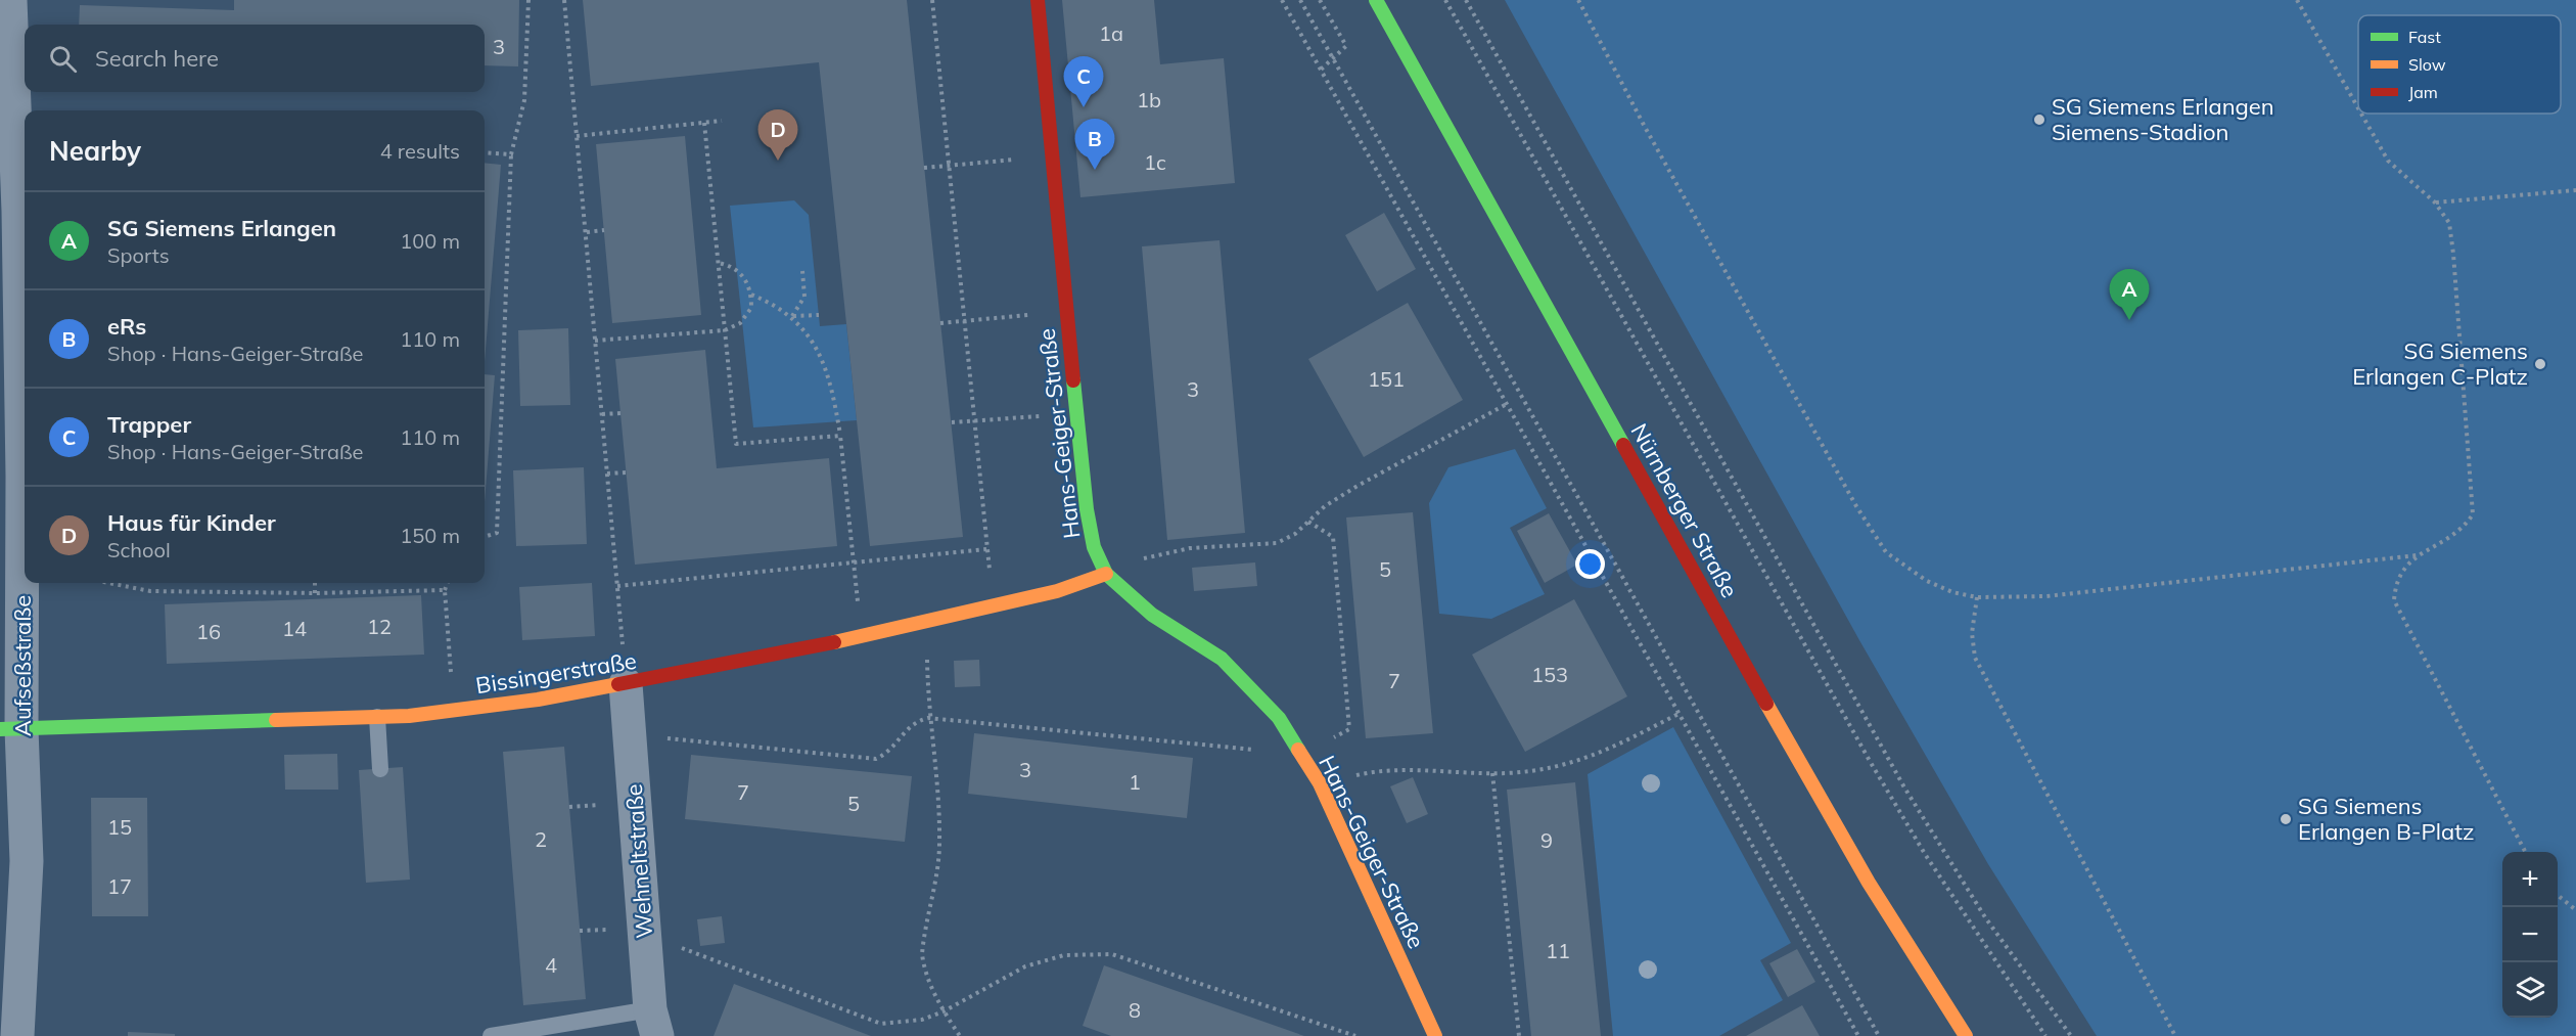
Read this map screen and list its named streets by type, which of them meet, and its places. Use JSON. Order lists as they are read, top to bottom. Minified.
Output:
{"streets":{"street":["Hans-Geiger-Straße","Nürnberger Straße","Aufseßstraße","Bissingerstraße","Wehneltstraße"]},"crossings":[["Hans-Geiger-Straße","Bissingerstraße"],["Aufseßstraße","Bissingerstraße"],["Bissingerstraße","Wehneltstraße"]],"places":["SG Siemens Erlangen Siemens-Stadion","SG Siemens Erlangen C-Platz","SG Siemens Erlangen B-Platz"],"house_numbers":["1a","3","1b","1c","151","3","5","12","14","16","153","7","3","1","7","5","15","2","9","17","11","4","8"],"legend":["Fast","Slow","Jam"],"page":{"search":"Search here","pins":["C","D","B","A"],"heading":["Nearby","4 results"],"list":[{"mark":"A","name":"SG Siemens Erlangen","note":"Sports","value":"100 m"},{"mark":"B","name":"eRs","note":"Shop · Hans-Geiger-Straße","value":"110 m"},{"mark":"C","name":"Trapper","note":"Shop · Hans-Geiger-Straße","value":"110 m"},{"mark":"D","name":"Haus für Kinder","note":"School","value":"150 m"}],"map_buttons":["+","−"]}}
